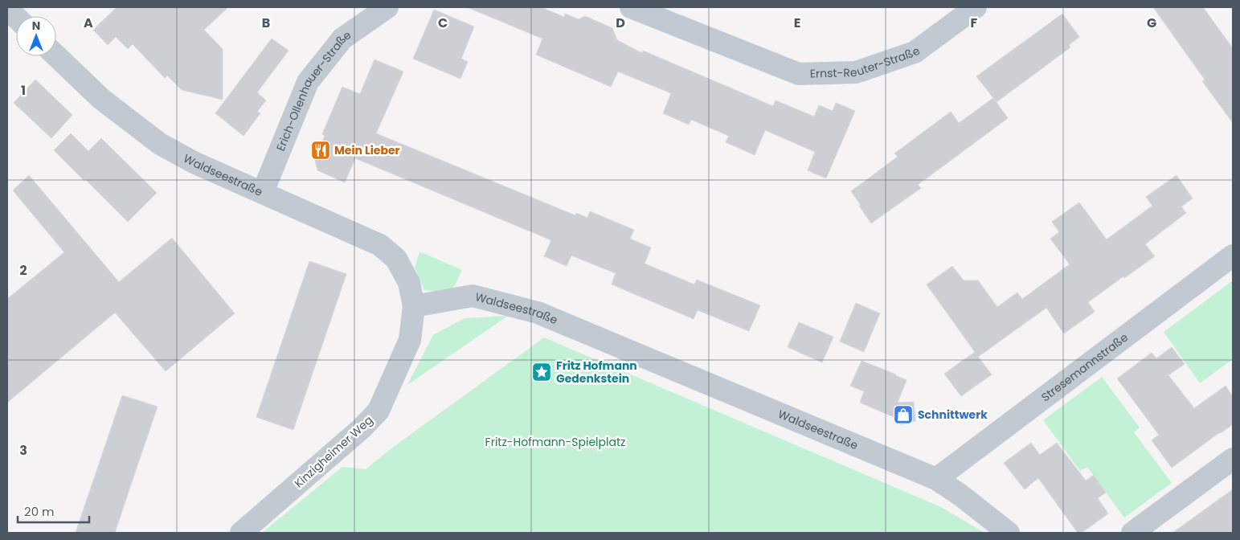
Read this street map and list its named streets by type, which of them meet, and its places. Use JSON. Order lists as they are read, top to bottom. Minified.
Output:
{"streets":{"street":["Ernst-Reuter-Straße","Erich-Ollenhauer-Straße","Waldseestraße","Stresemannstraße","Kinzigheimer Weg"]},"crossings":[["Erich-Ollenhauer-Straße","Waldseestraße"],["Waldseestraße","Stresemannstraße"],["Waldseestraße","Kinzigheimer Weg"]],"parks":["Fritz-Hofmann-Spielplatz"],"places":{"restaurant":["Mein Lieber"],"place":["Fritz Hofmann Gedenkstein"],"shop":["Schnittwerk"]},"scale_bar":"20 m","north":"top","grid":{"columns":["A","B","C","D","E","F","G"],"rows":["1","2","3"]}}
